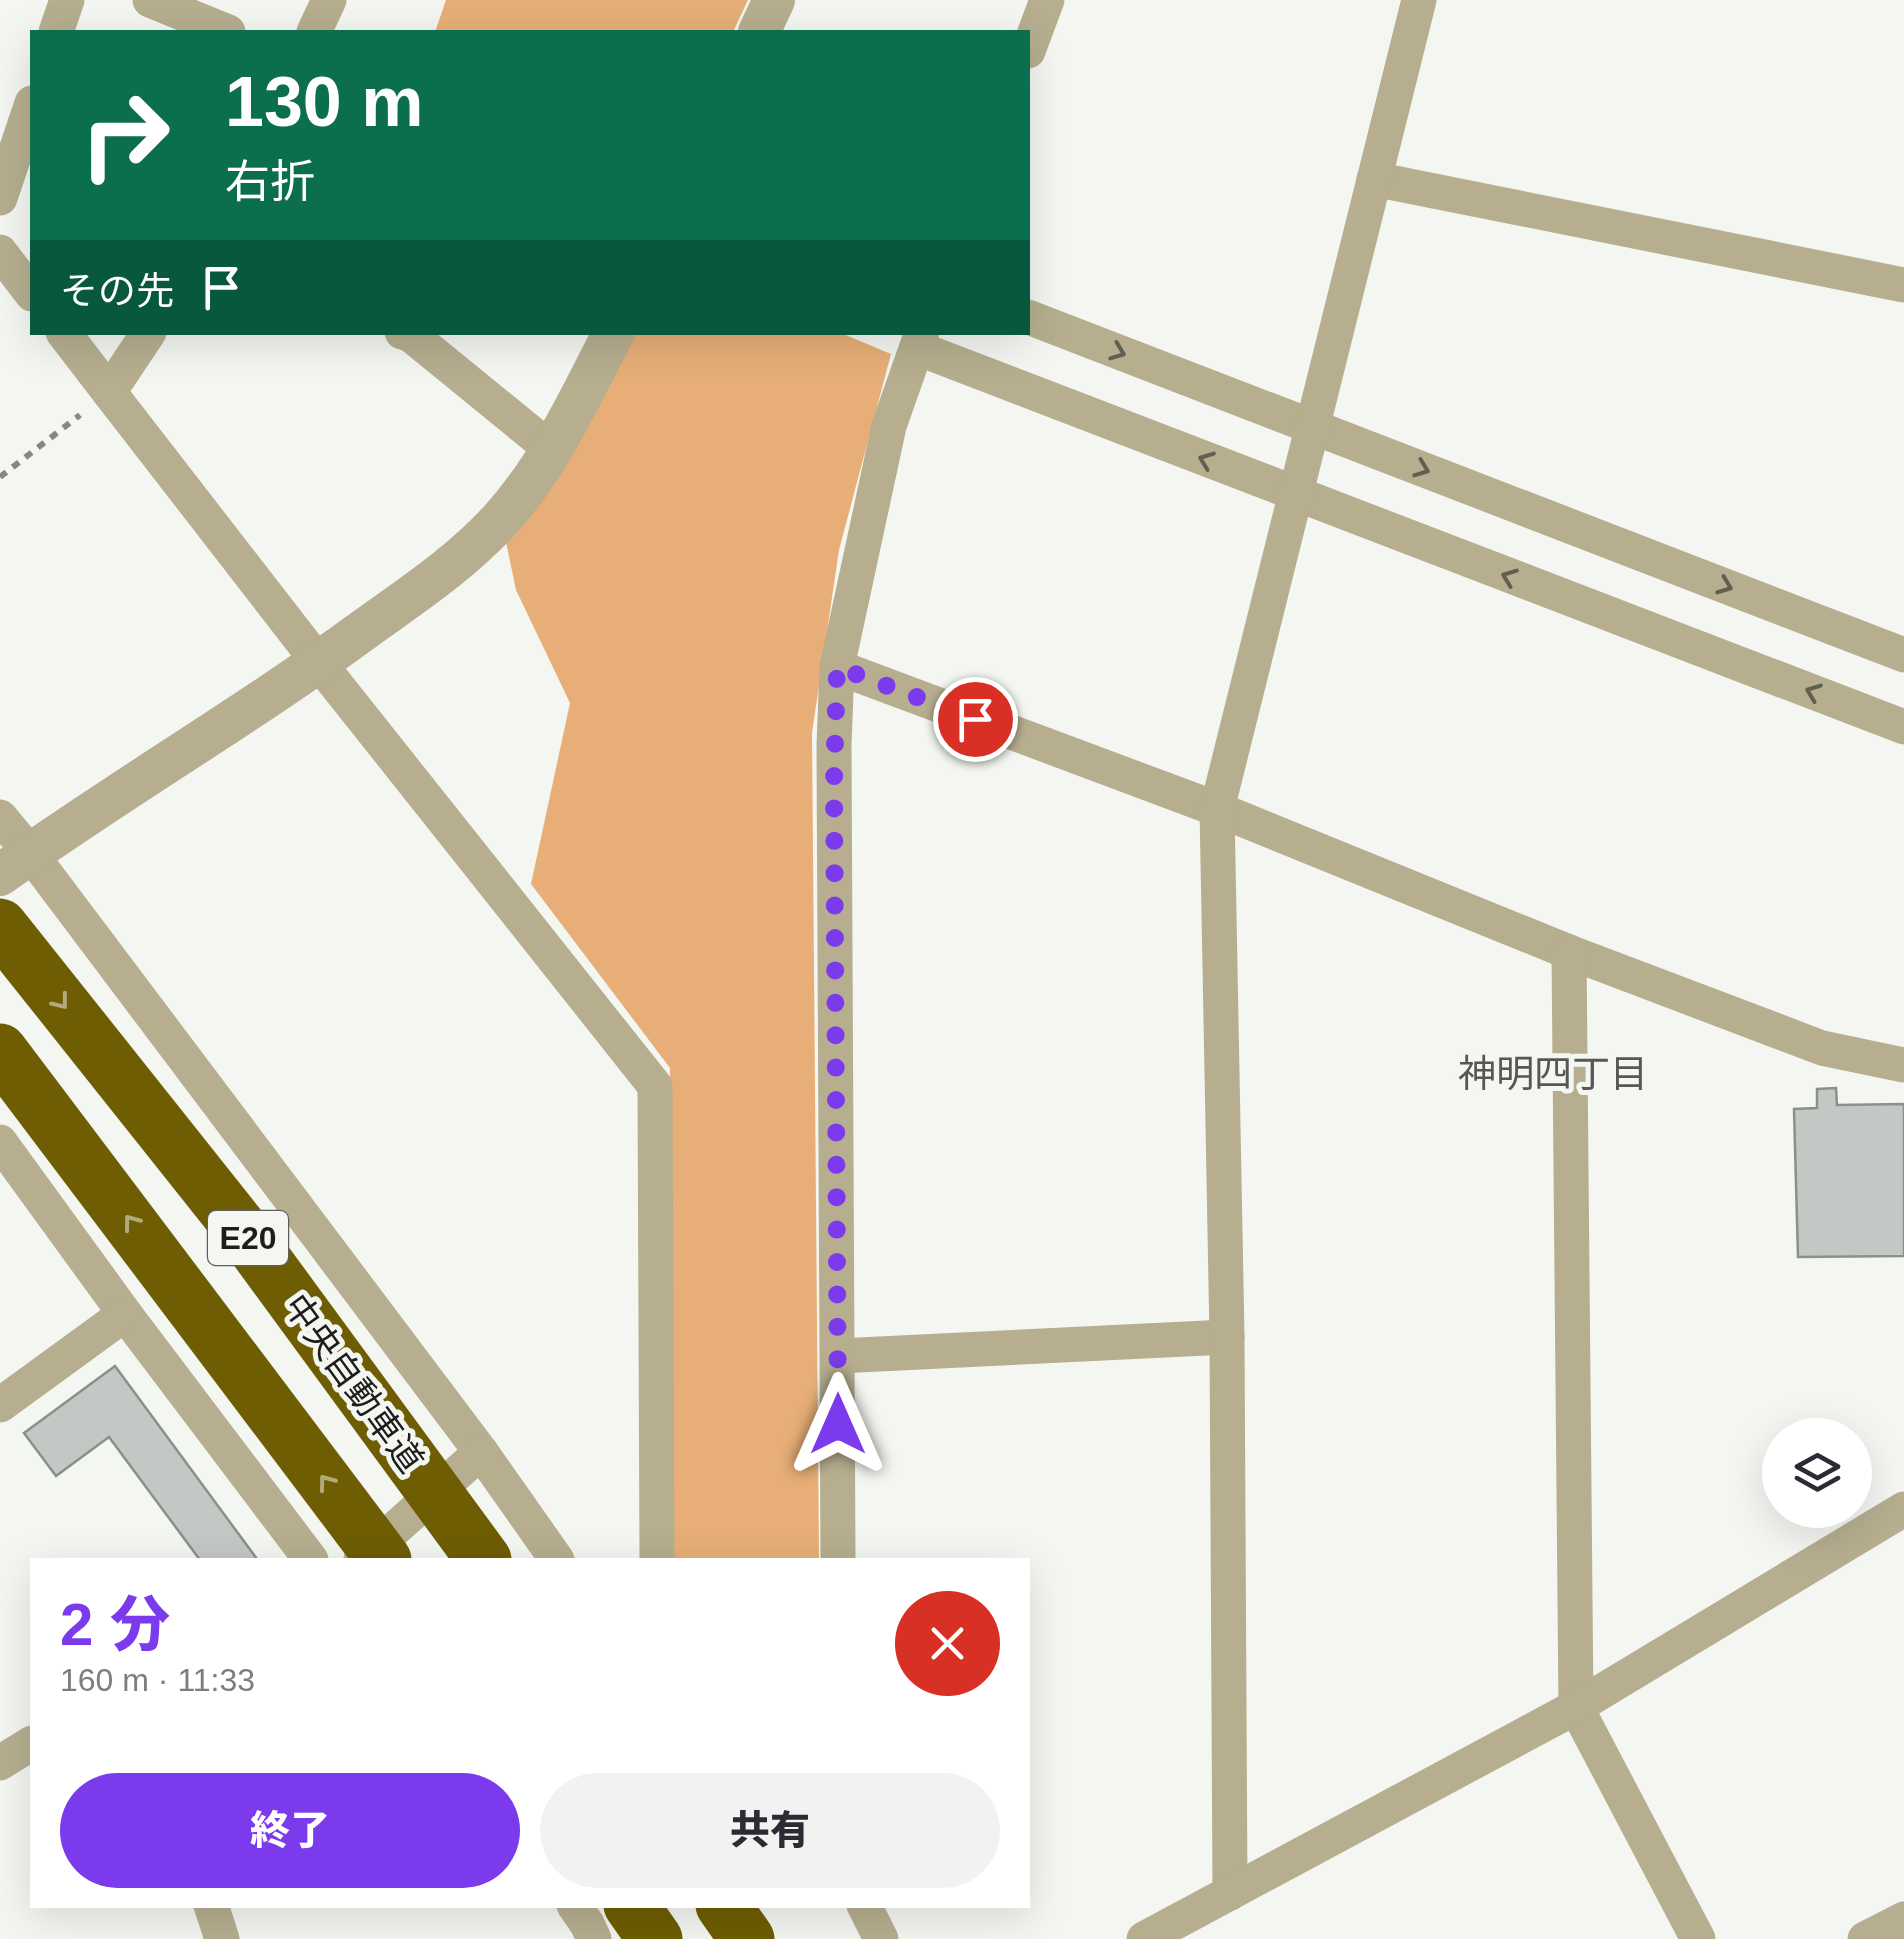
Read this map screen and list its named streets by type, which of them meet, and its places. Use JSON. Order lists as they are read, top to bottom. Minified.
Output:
{"streets":{"highway":["E20","中央自動車道"]},"districts":["神明四丁目"],"page":{"turn":["130 m","右折"],"then":"その先","heading":["2 分","160 m · 11:33"],"buttons":["終了","共有"]}}
